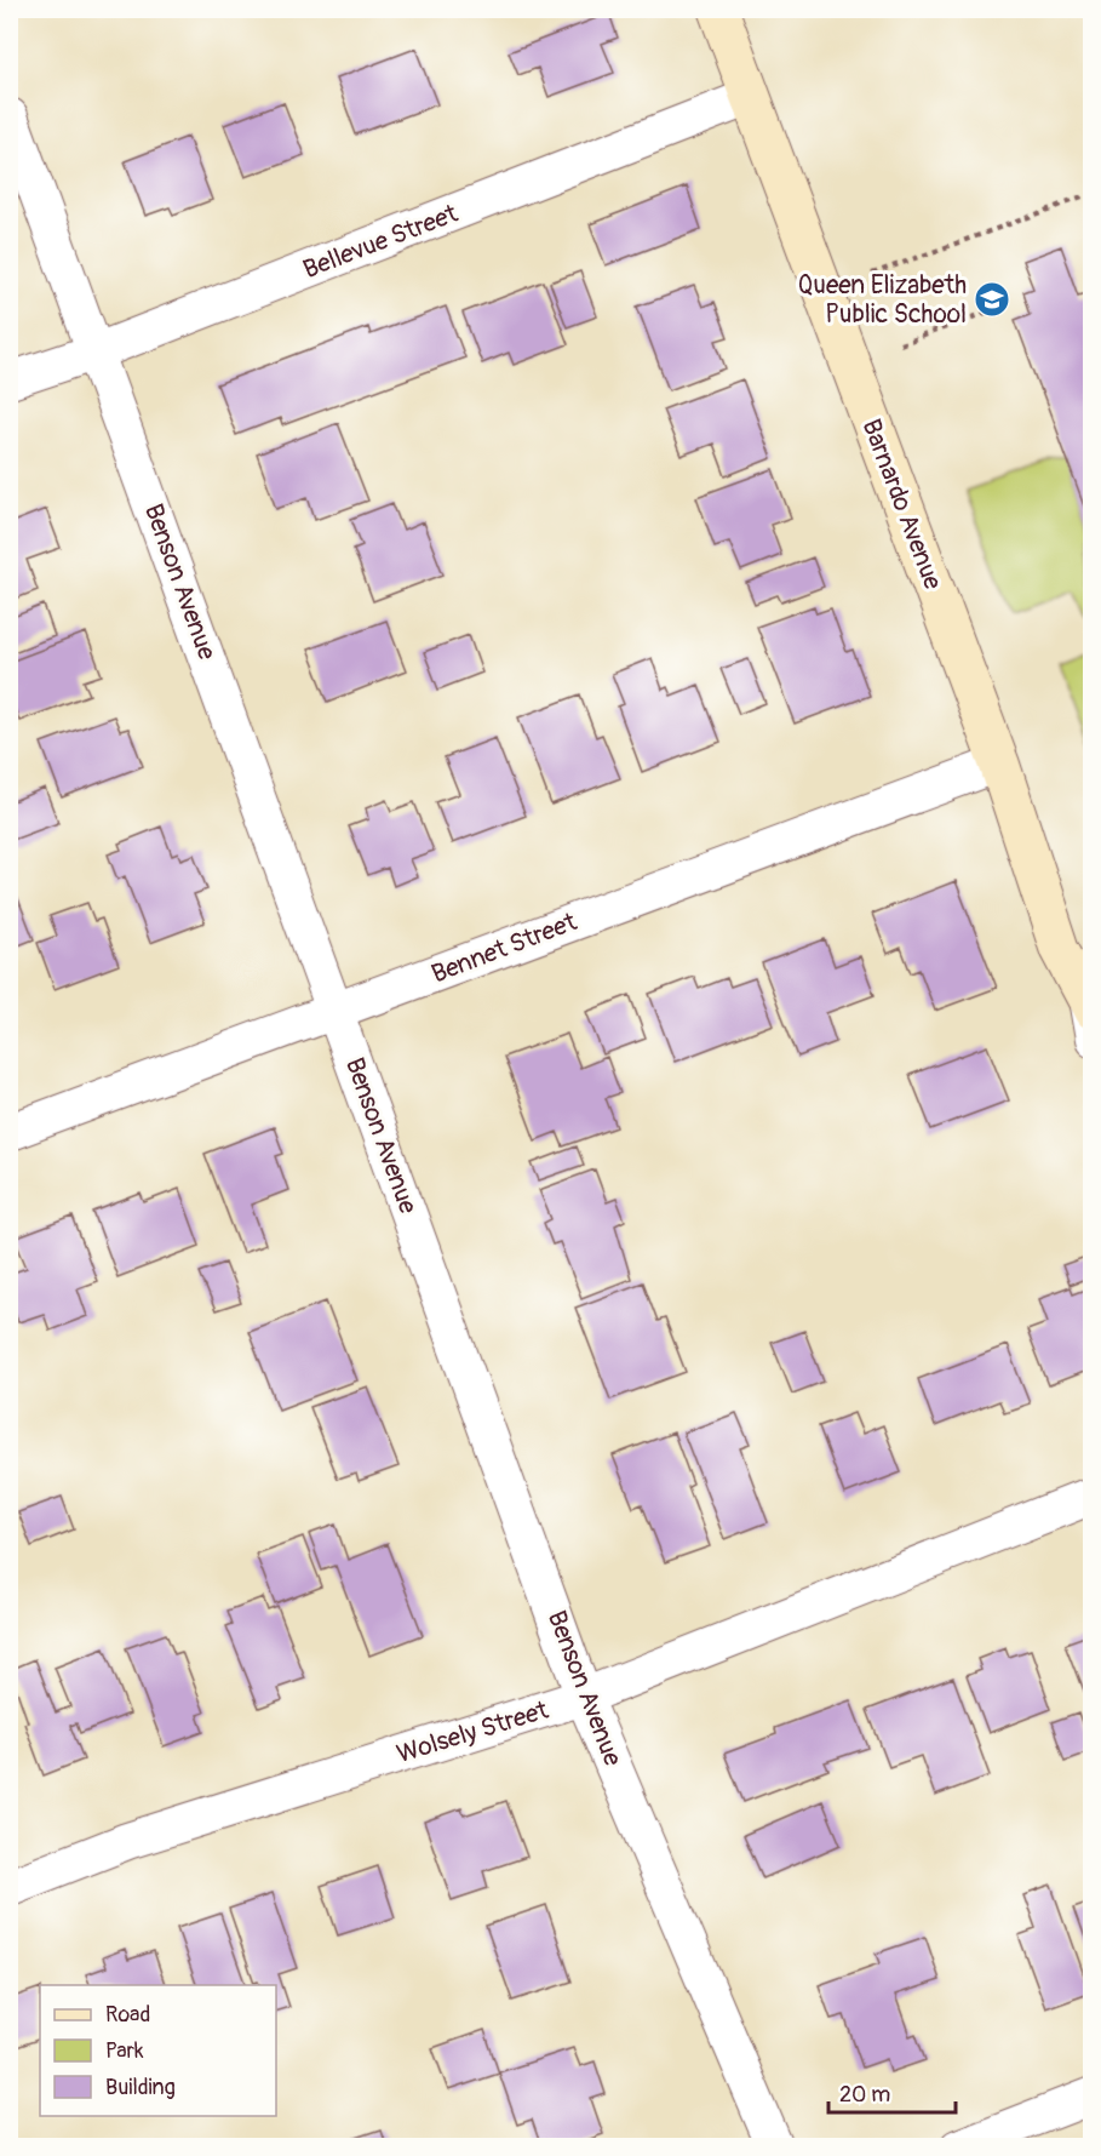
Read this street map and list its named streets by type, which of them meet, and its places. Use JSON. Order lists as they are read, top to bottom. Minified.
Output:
{"streets":{"street":["Bellevue Street","Barnardo Avenue","Benson Avenue","Bennet Street","Wolsely Street"]},"crossings":[["Bellevue Street","Barnardo Avenue"],["Bellevue Street","Benson Avenue"],["Barnardo Avenue","Bennet Street"],["Benson Avenue","Bennet Street"],["Benson Avenue","Wolsely Street"]],"places":{"school or university":["Queen Elizabeth Public School"]},"legend":["Road","Park","Building"],"scale_bar":"20 m"}
